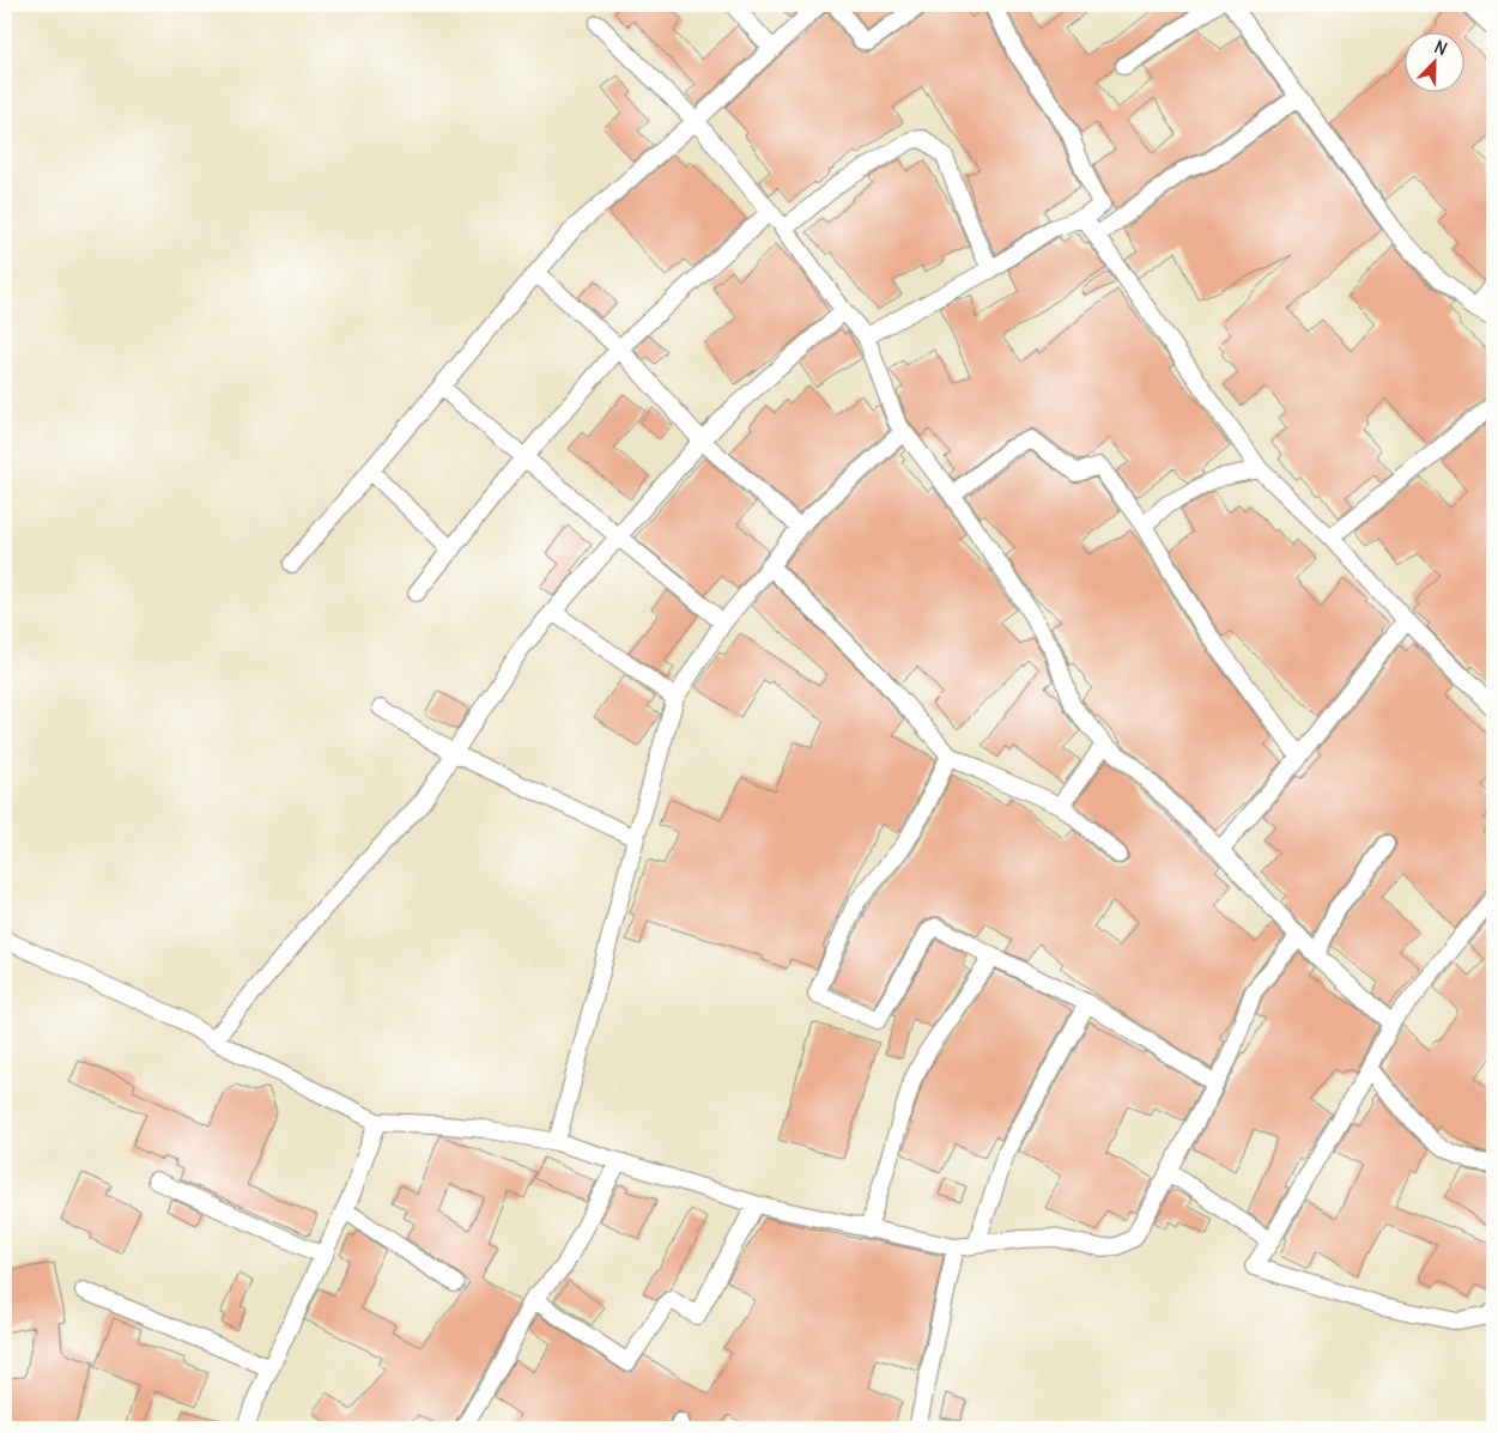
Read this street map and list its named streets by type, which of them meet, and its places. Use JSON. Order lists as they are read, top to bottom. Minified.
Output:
{"north":"top right"}
